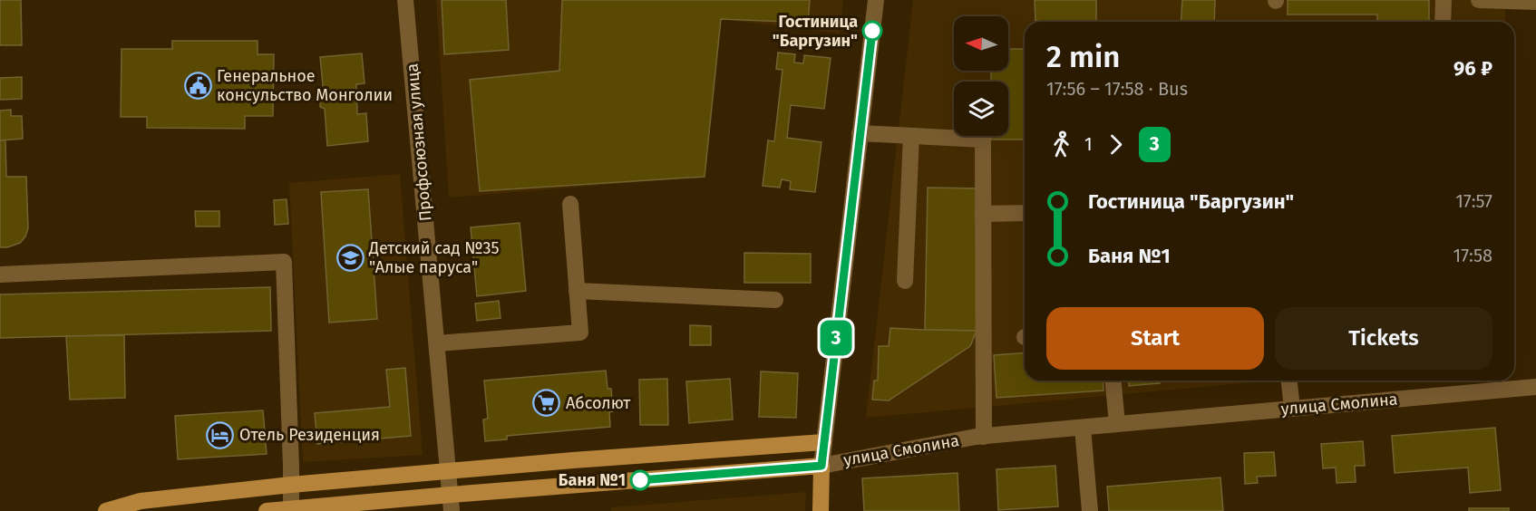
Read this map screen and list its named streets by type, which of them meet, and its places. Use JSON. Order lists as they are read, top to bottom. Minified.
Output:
{"streets":{"main road":["улица Смолина"],"street":["Профсоюзная улица"]},"crossings":[["Профсоюзная улица","улица Смолина"]],"places":{"other":["Гостиница \"Баргузин\"","Баня №1"],"public building":["Генеральное консульство Монголии"],"school or university":["Детский сад №35 \"Алые паруса\""],"supermarket":["Абсолют"],"hotel":["Отель Резиденция"]},"lines":["bus line 3"],"north":"left","page":{"on_map":"3","heading":["2 min","17:56 – 17:58 · Bus","96 ₽"],"legs":["1","3"],"list":[{"name":"Гостиница \"Баргузин\"","value":"17:57"},{"name":"Баня №1","value":"17:58"}],"buttons":["Start","Tickets"]}}
